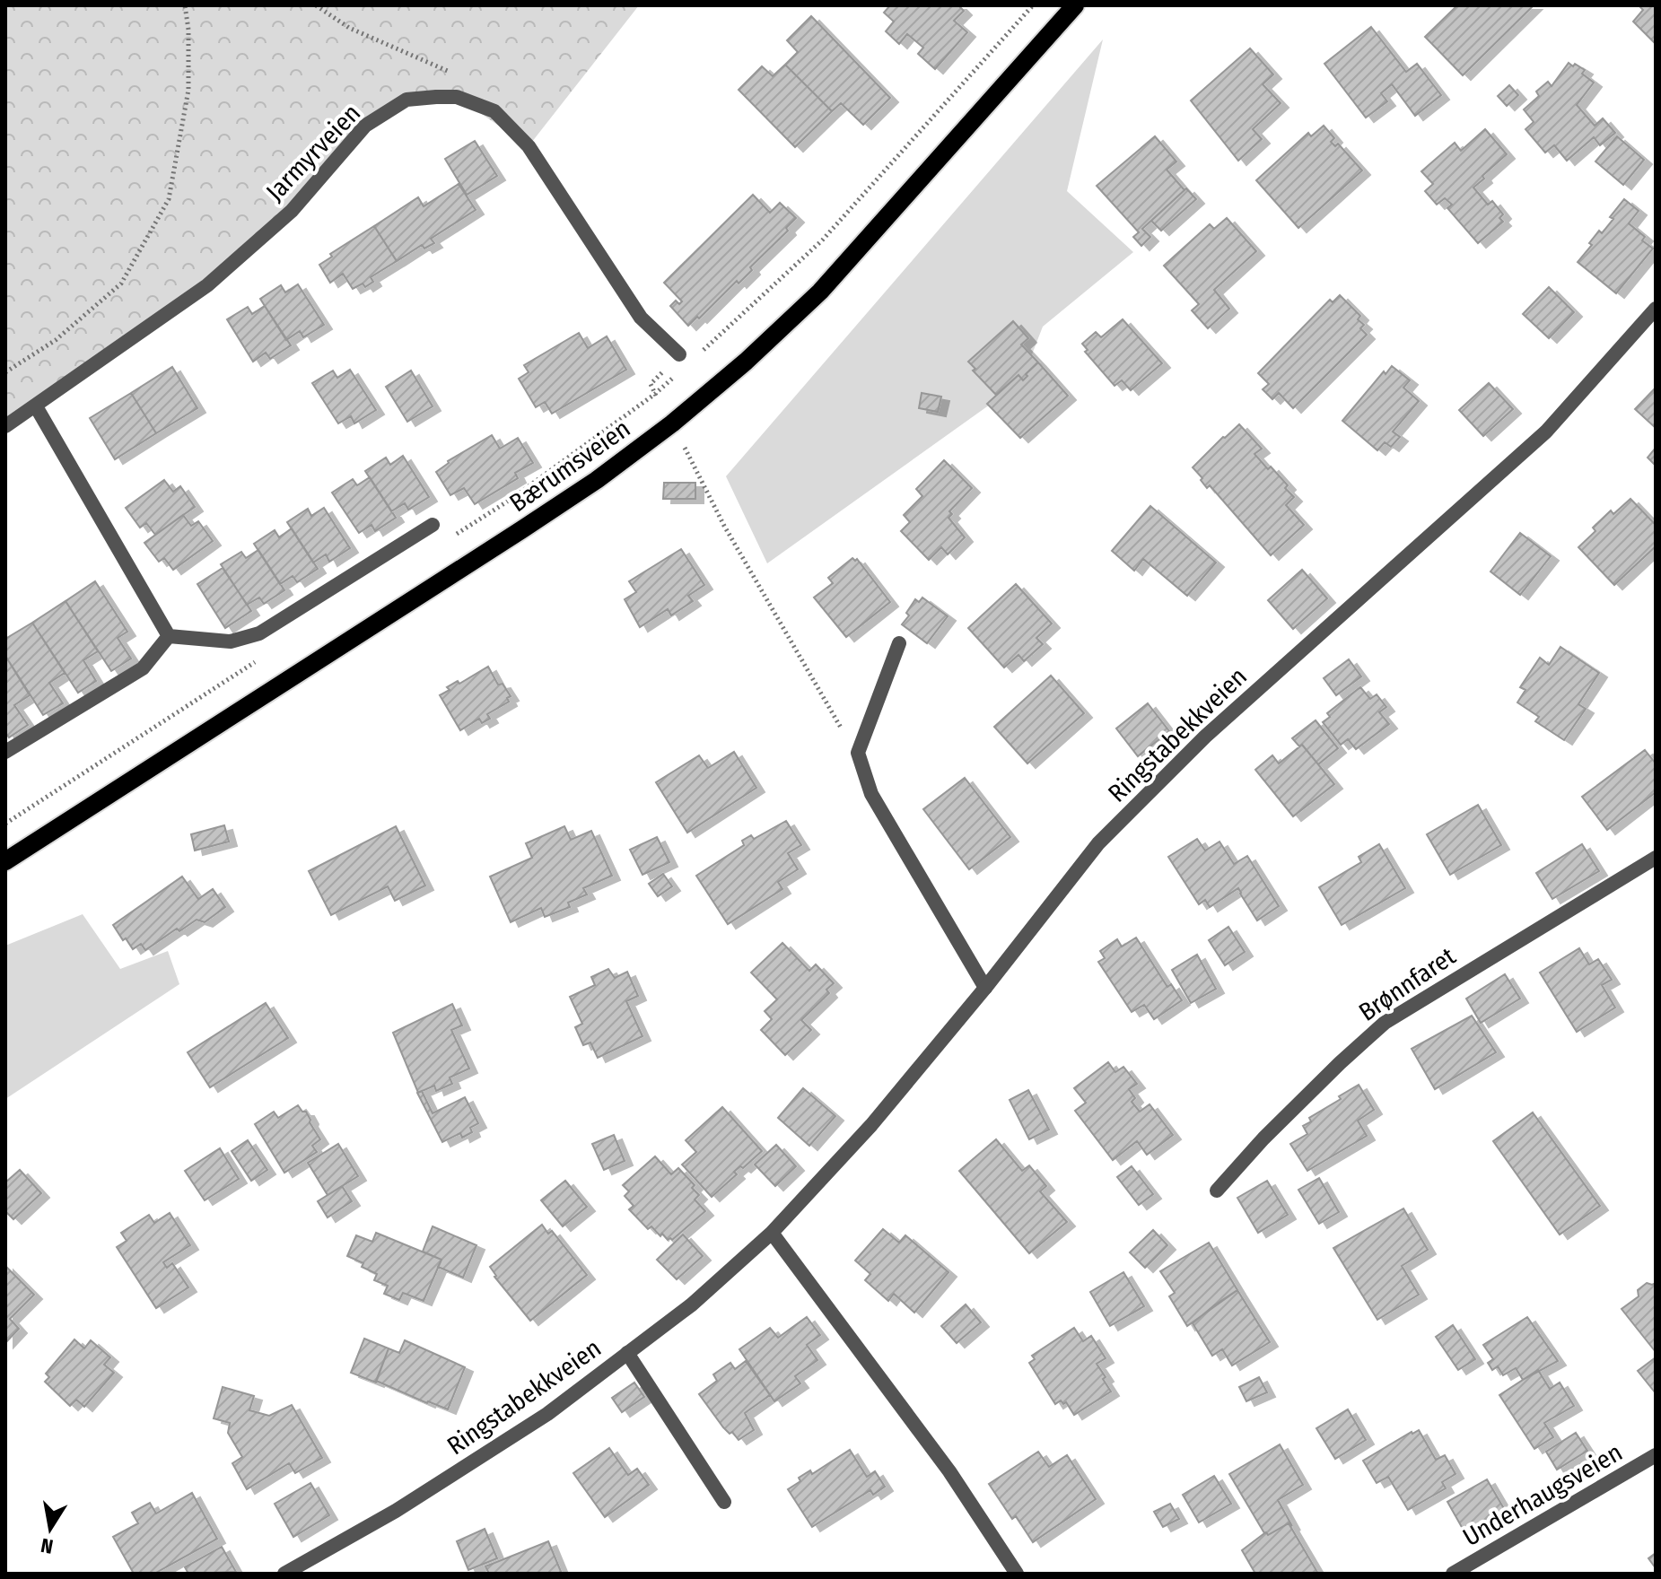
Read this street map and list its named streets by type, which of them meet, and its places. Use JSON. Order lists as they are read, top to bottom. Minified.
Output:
{"streets":{"main road":["Bærumsveien"],"street":["Jarmyrveien","Ringstabekkveien","Brønnfaret","Underhaugsveien"]},"north":"bottom"}
